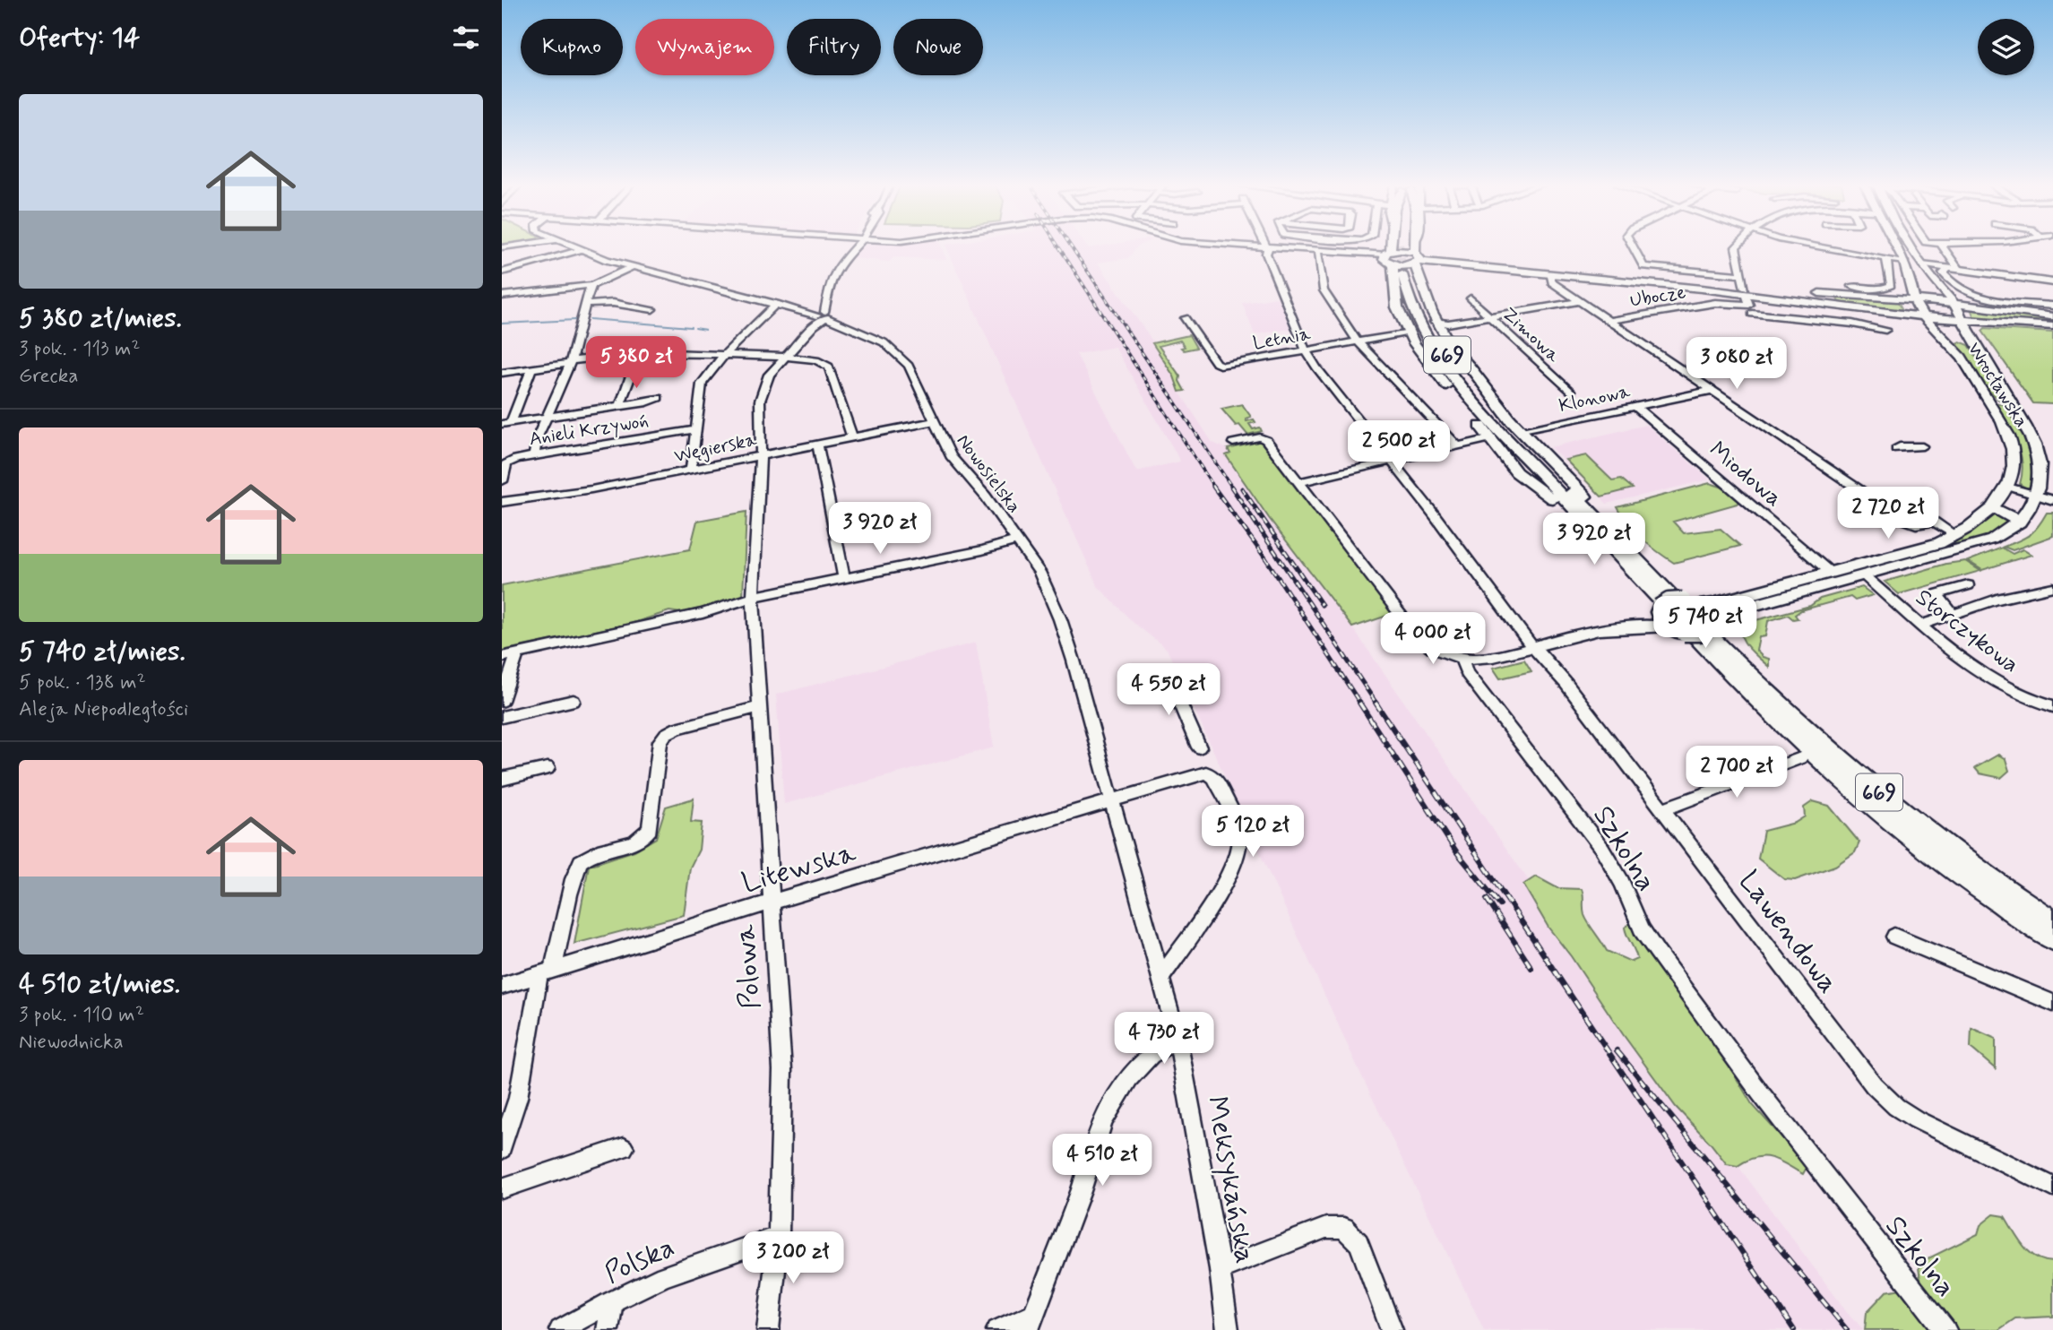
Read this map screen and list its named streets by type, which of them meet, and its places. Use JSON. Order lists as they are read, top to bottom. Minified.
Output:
{"streets":{"main road":["669","Wrocławska"],"street":["Ubocze","Zimowa","Letnia","Klonowa","Anieli Krzywoń","Węgierska","Nowosielska","Miodowa","Storczykowa","Szkolna","Litewska","Lawendowa","Polowa","Meksykańska","Polska"]},"crossings":[["Letnia","Lawendowa"],["Wrocławska","Storczykowa"],["Klonowa","Miodowa"],["Węgierska","Nowosielska"],["Węgierska","Polowa"],["Nowosielska","Polowa"],["Nowosielska","Meksykańska"],["Litewska","Polowa"],["Litewska","Meksykańska"],["Polowa","Polska"]],"page":{"heading":"Oferty: 14","chip":["Kupno","Wynajem","Filtry","Nowe"],"list":[{"name":"5 380 zł/mies.","note":"3 pok. · 113 m² · Grecka"},{"name":"5 740 zł/mies.","note":"5 pok. · 138 m² · Aleja Niepodległości"},{"name":"4 510 zł/mies.","note":"3 pok. · 110 m² · Niewodnicka"}],"price":["5 380 zł","3 080 zł","2 500 zł","2 720 zł","3 920 zł","3 920 zł","5 740 zł","4 000 zł","4 550 zł","2 700 zł","5 120 zł","4 730 zł","4 510 zł","3 200 zł"]}}
